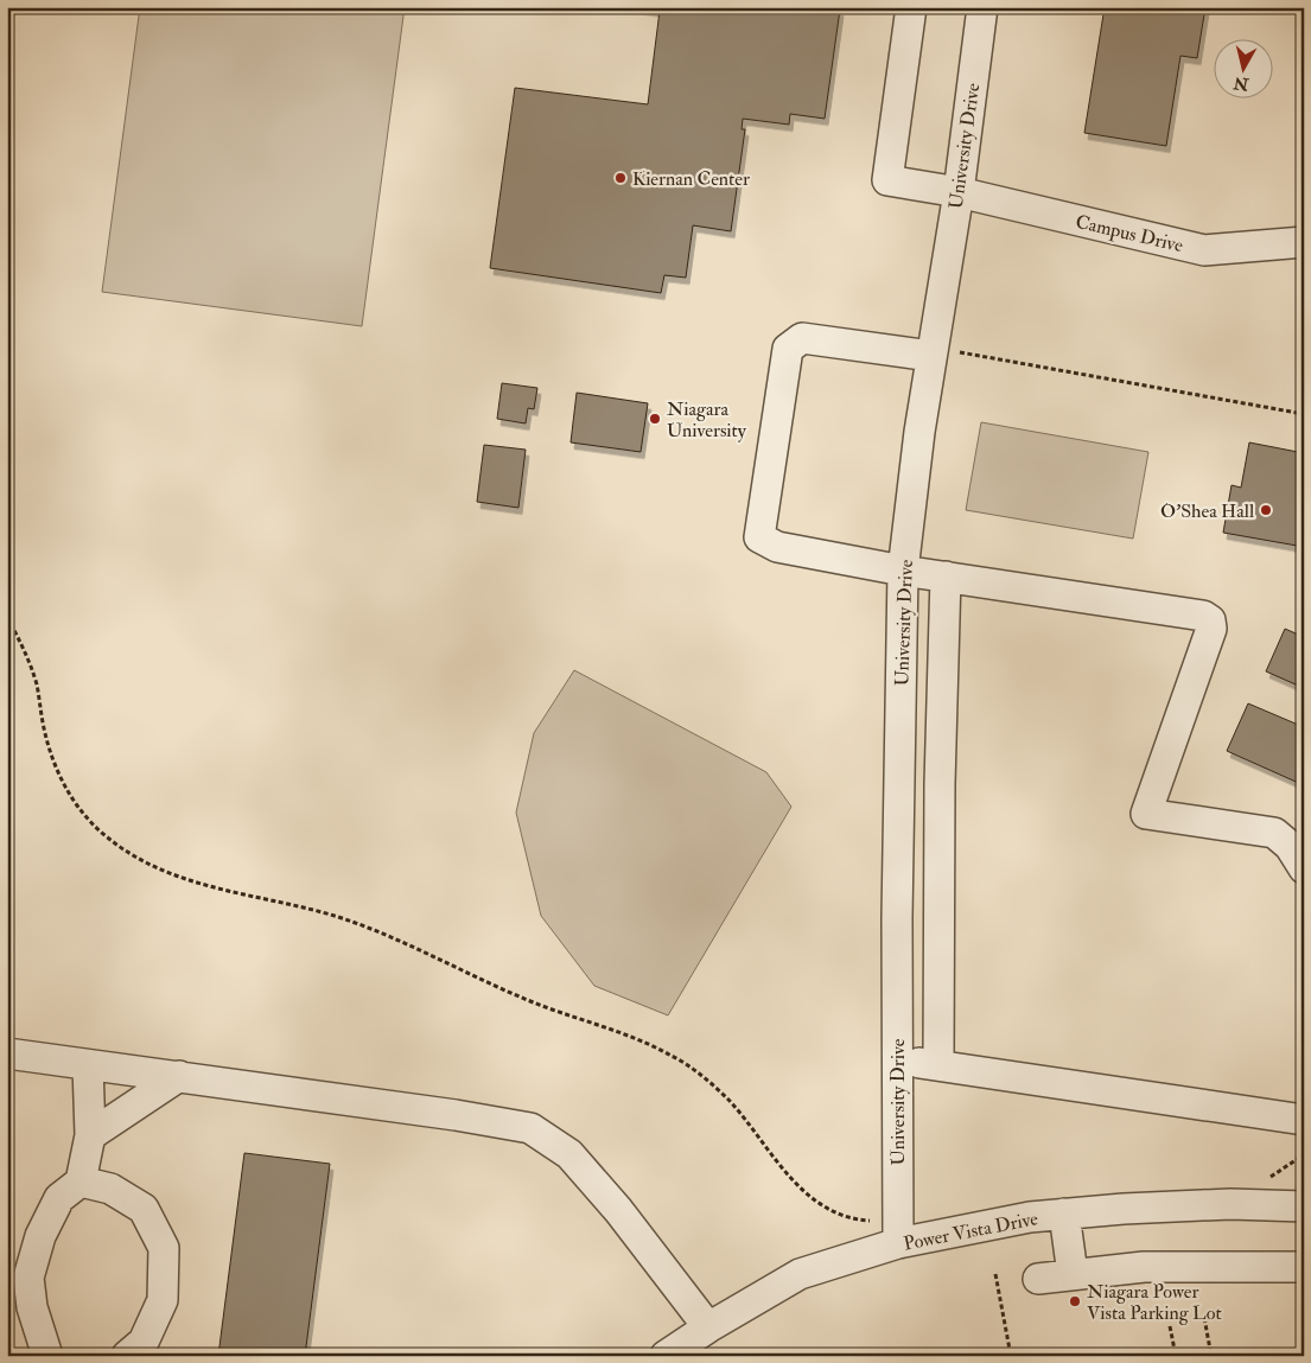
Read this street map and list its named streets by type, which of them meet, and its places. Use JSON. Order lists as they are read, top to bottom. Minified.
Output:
{"streets":{"street":["University Drive","Campus Drive","Power Vista Drive"]},"crossings":[["University Drive","Campus Drive"],["University Drive","Power Vista Drive"]],"places":["Kiernan Center","Niagara University","O'Shea Hall","Niagara Power Vista Parking Lot"],"north":"bottom"}
